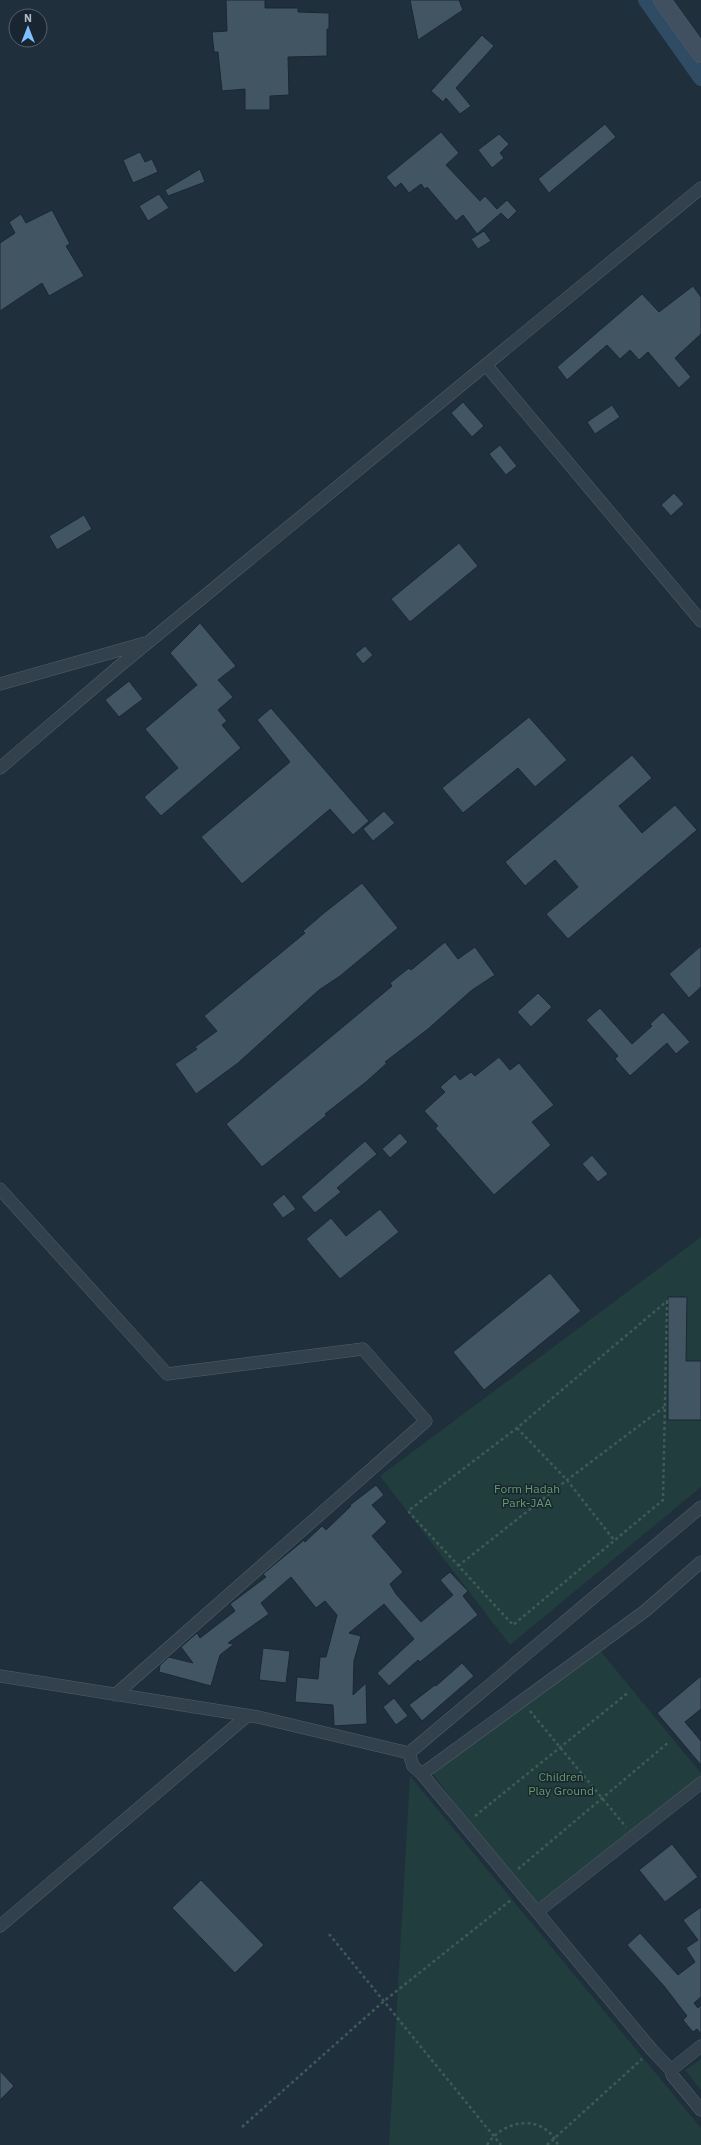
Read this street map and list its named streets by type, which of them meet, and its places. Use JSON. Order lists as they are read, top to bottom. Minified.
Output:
{"parks":["Form Hadah Park-JAA","Children Play Ground"],"north":"top"}
